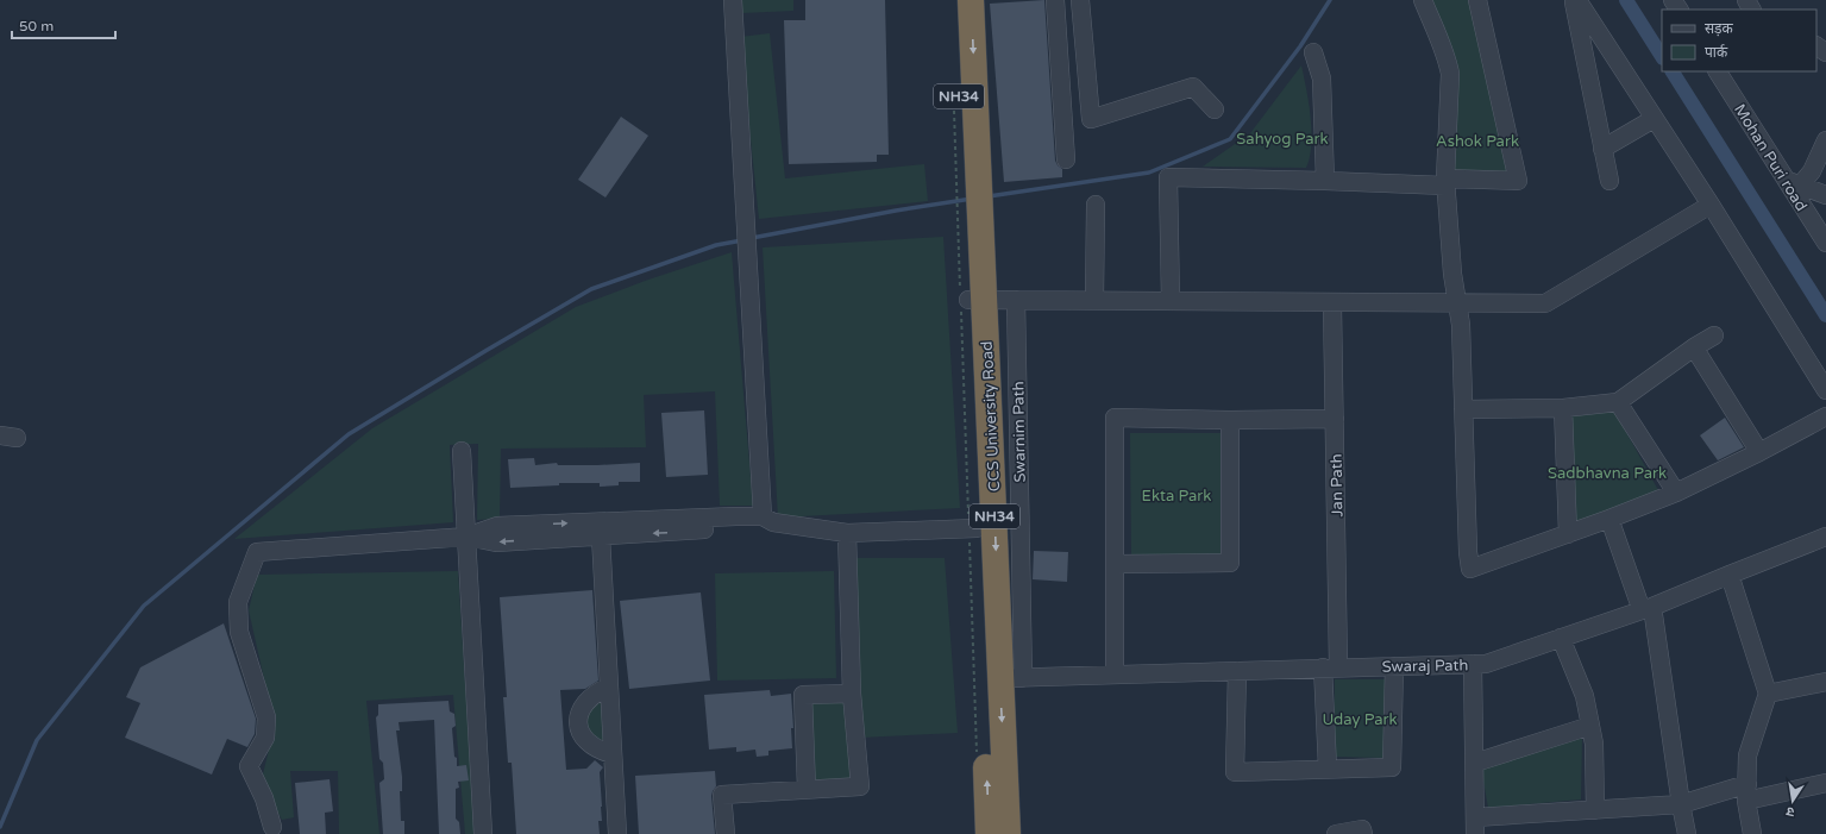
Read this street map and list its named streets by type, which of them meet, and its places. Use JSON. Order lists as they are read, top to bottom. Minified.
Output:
{"streets":{"highway":["NH34","CCS University Road"],"street":["Mohan Puri road","Swarnim Path","Jan Path","Swaraj Path"]},"crossings":[["CCS University Road","Swarnim Path"],["CCS University Road","Swaraj Path"],["Swarnim Path","Swaraj Path"],["Jan Path","Swaraj Path"]],"parks":["Sahyog Park","Ashok Park","Sadbhavna Park","Ekta Park","Uday Park"],"legend":["सड़क","पार्क"],"scale_bar":"50 m","north":"bottom"}
